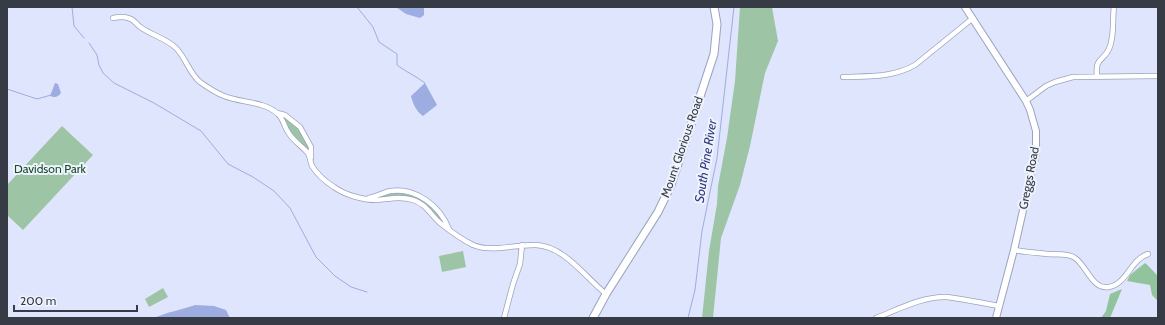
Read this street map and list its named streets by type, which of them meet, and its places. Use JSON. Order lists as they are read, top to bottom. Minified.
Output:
{"streets":{"main road":["Mount Glorious Road"],"street":["Greggs Road"]},"water":["South Pine River"],"parks":["Davidson Park"],"scale_bar":"200 m"}
